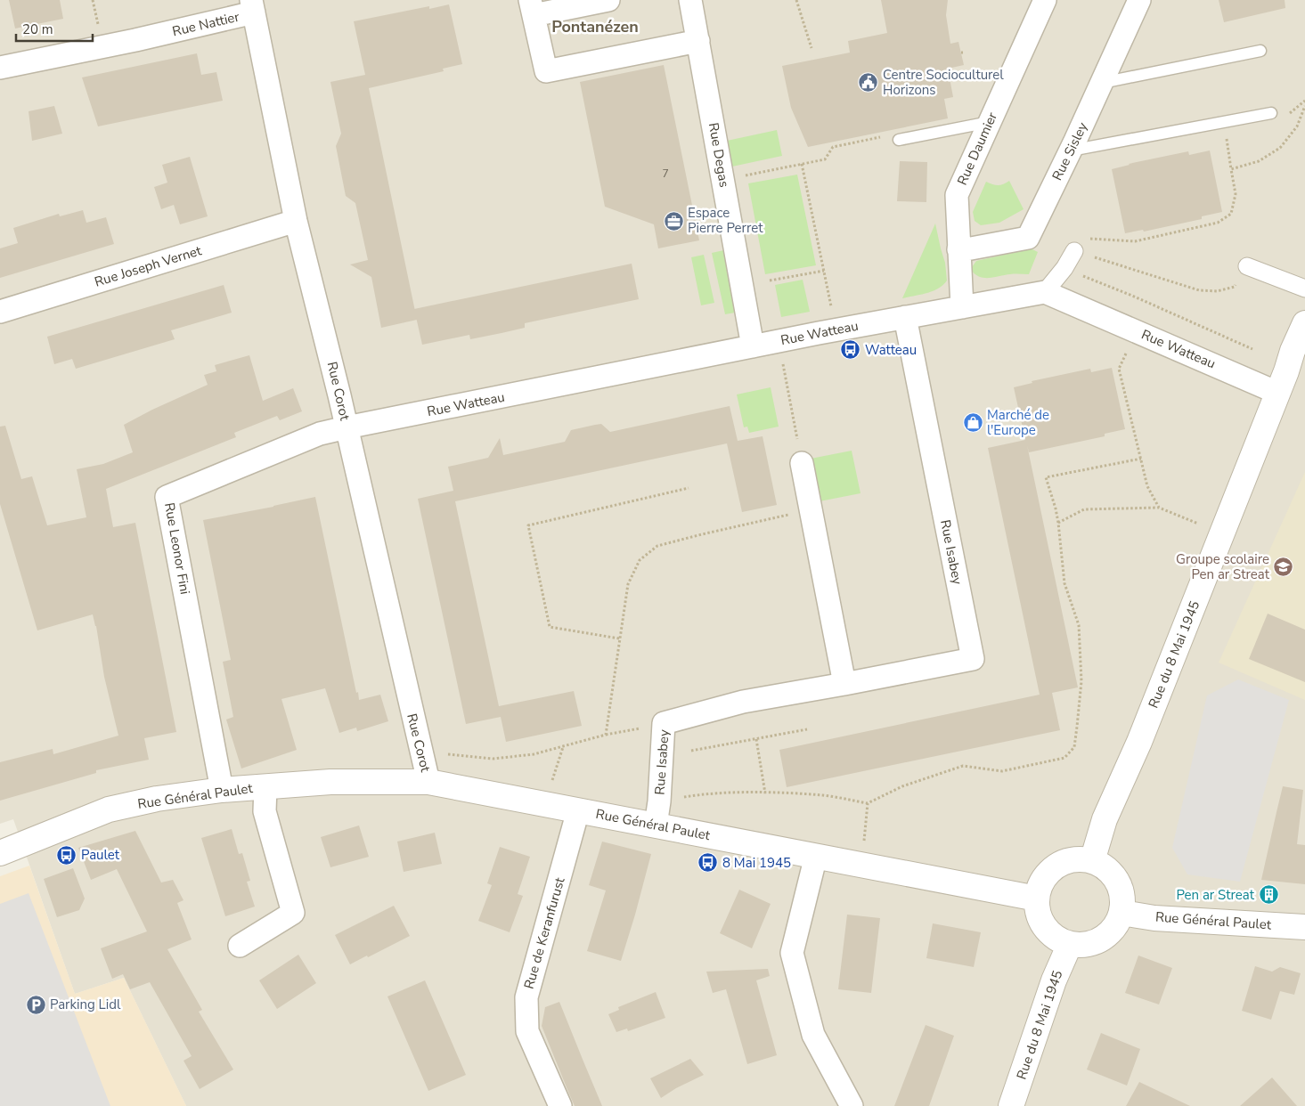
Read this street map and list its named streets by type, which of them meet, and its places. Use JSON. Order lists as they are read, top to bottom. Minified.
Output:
{"streets":{"street":["Rue Nattier","Rue Daumier","Rue Sisley","Rue Degas","Rue Joseph Vernet","Rue Watteau","Rue Corot","Rue Leonor Fini","Rue Isabey","Rue du 8 Mai 1945","Rue Général Paulet","Rue de Keranfurust"]},"crossings":[["Rue Nattier","Rue Corot"],["Rue Daumier","Rue Sisley"],["Rue Daumier","Rue Watteau"],["Rue Degas","Rue Watteau"],["Rue Joseph Vernet","Rue Corot"],["Rue Watteau","Rue Corot"],["Rue Watteau","Rue Leonor Fini"],["Rue Watteau","Rue Isabey"],["Rue Watteau","Rue du 8 Mai 1945"],["Rue Corot","Rue Leonor Fini"],["Rue Corot","Rue Général Paulet"],["Rue Leonor Fini","Rue Général Paulet"],["Rue Isabey","Rue Général Paulet"],["Rue du 8 Mai 1945","Rue Général Paulet"],["Rue Général Paulet","Rue de Keranfurust"]],"districts":["Pontanézen"],"places":{"public building":["Centre Socioculturel Horizons"],"office":["Espace Pierre Perret"],"bus stop":["Watteau","Paulet","8 Mai 1945"],"shop":["Marché de l'Europe"],"school or university":["Groupe scolaire Pen ar Streat"],"building":["Pen ar Streat"],"parking":["Parking Lidl"]},"house_numbers":["7"],"scale_bar":"20 m"}
